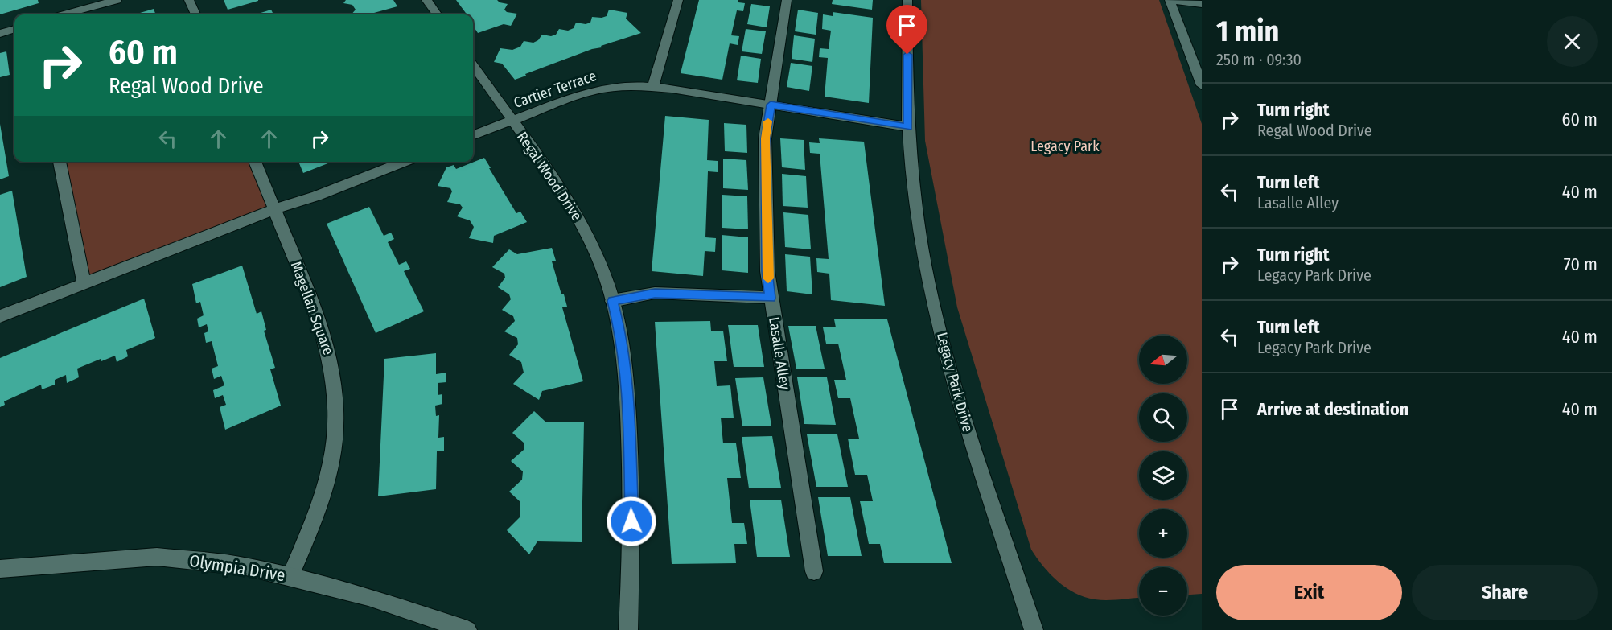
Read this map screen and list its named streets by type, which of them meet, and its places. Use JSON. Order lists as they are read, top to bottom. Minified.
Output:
{"streets":{"street":["Cartier Terrace","Regal Wood Drive","Magellan Square","Lasalle Alley","Legacy Park Drive","Olympia Drive"]},"crossings":[["Cartier Terrace","Regal Wood Drive"],["Cartier Terrace","Lasalle Alley"],["Magellan Square","Olympia Drive"]],"parks":["Legacy Park"],"north":"left","page":{"heading":["1 min","250 m · 09:30"],"turn":["60 m","Regal Wood Drive"],"list":[{"name":"Turn right","note":"Regal Wood Drive","value":"60 m"},{"name":"Turn left","note":"Lasalle Alley","value":"40 m"},{"name":"Turn right","note":"Legacy Park Drive","value":"70 m"},{"name":"Turn left","note":"Legacy Park Drive","value":"40 m"},{"name":"Arrive at destination","value":"40 m"}],"map_buttons":["+","−"],"buttons":["Exit","Share"]}}
